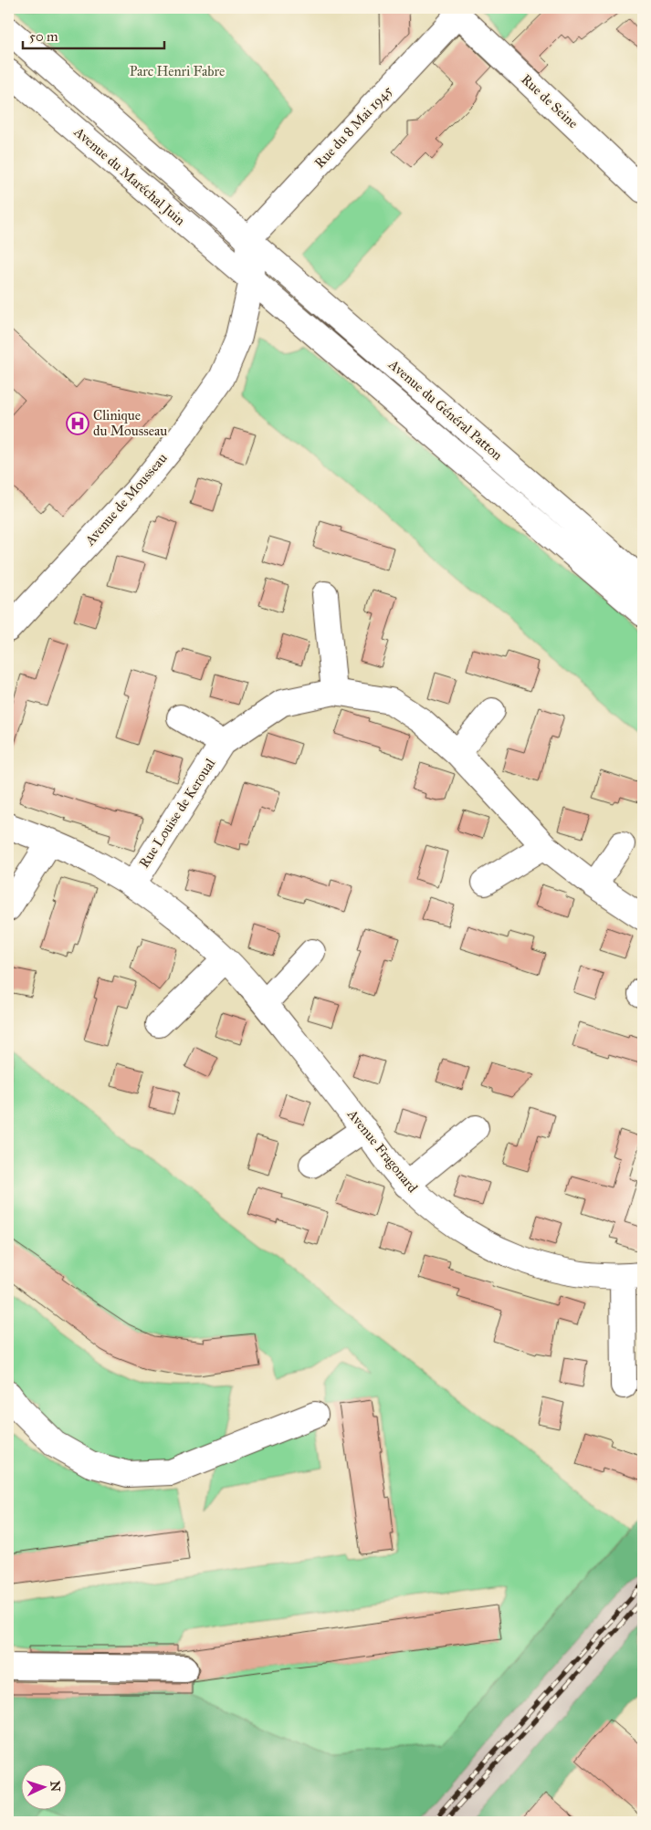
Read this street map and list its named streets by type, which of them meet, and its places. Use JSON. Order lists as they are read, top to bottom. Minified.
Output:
{"streets":{"street":["Rue de Seine","Rue du 8 Mai 1945","Avenue du Maréchal Juin","Avenue du Général Patton","Avenue de Mousseau","Rue Louise de Keroual","Avenue Fragonard"]},"crossings":[["Rue de Seine","Rue du 8 Mai 1945"],["Rue du 8 Mai 1945","Avenue du Général Patton"],["Rue du 8 Mai 1945","Avenue de Mousseau"],["Avenue du Maréchal Juin","Avenue du Général Patton"],["Avenue du Maréchal Juin","Avenue de Mousseau"],["Avenue du Général Patton","Avenue de Mousseau"],["Rue Louise de Keroual","Avenue Fragonard"]],"parks":["Parc Henri Fabre"],"places":{"hospital":["Clinique du Mousseau"]},"scale_bar":"50 m","north":"right"}
